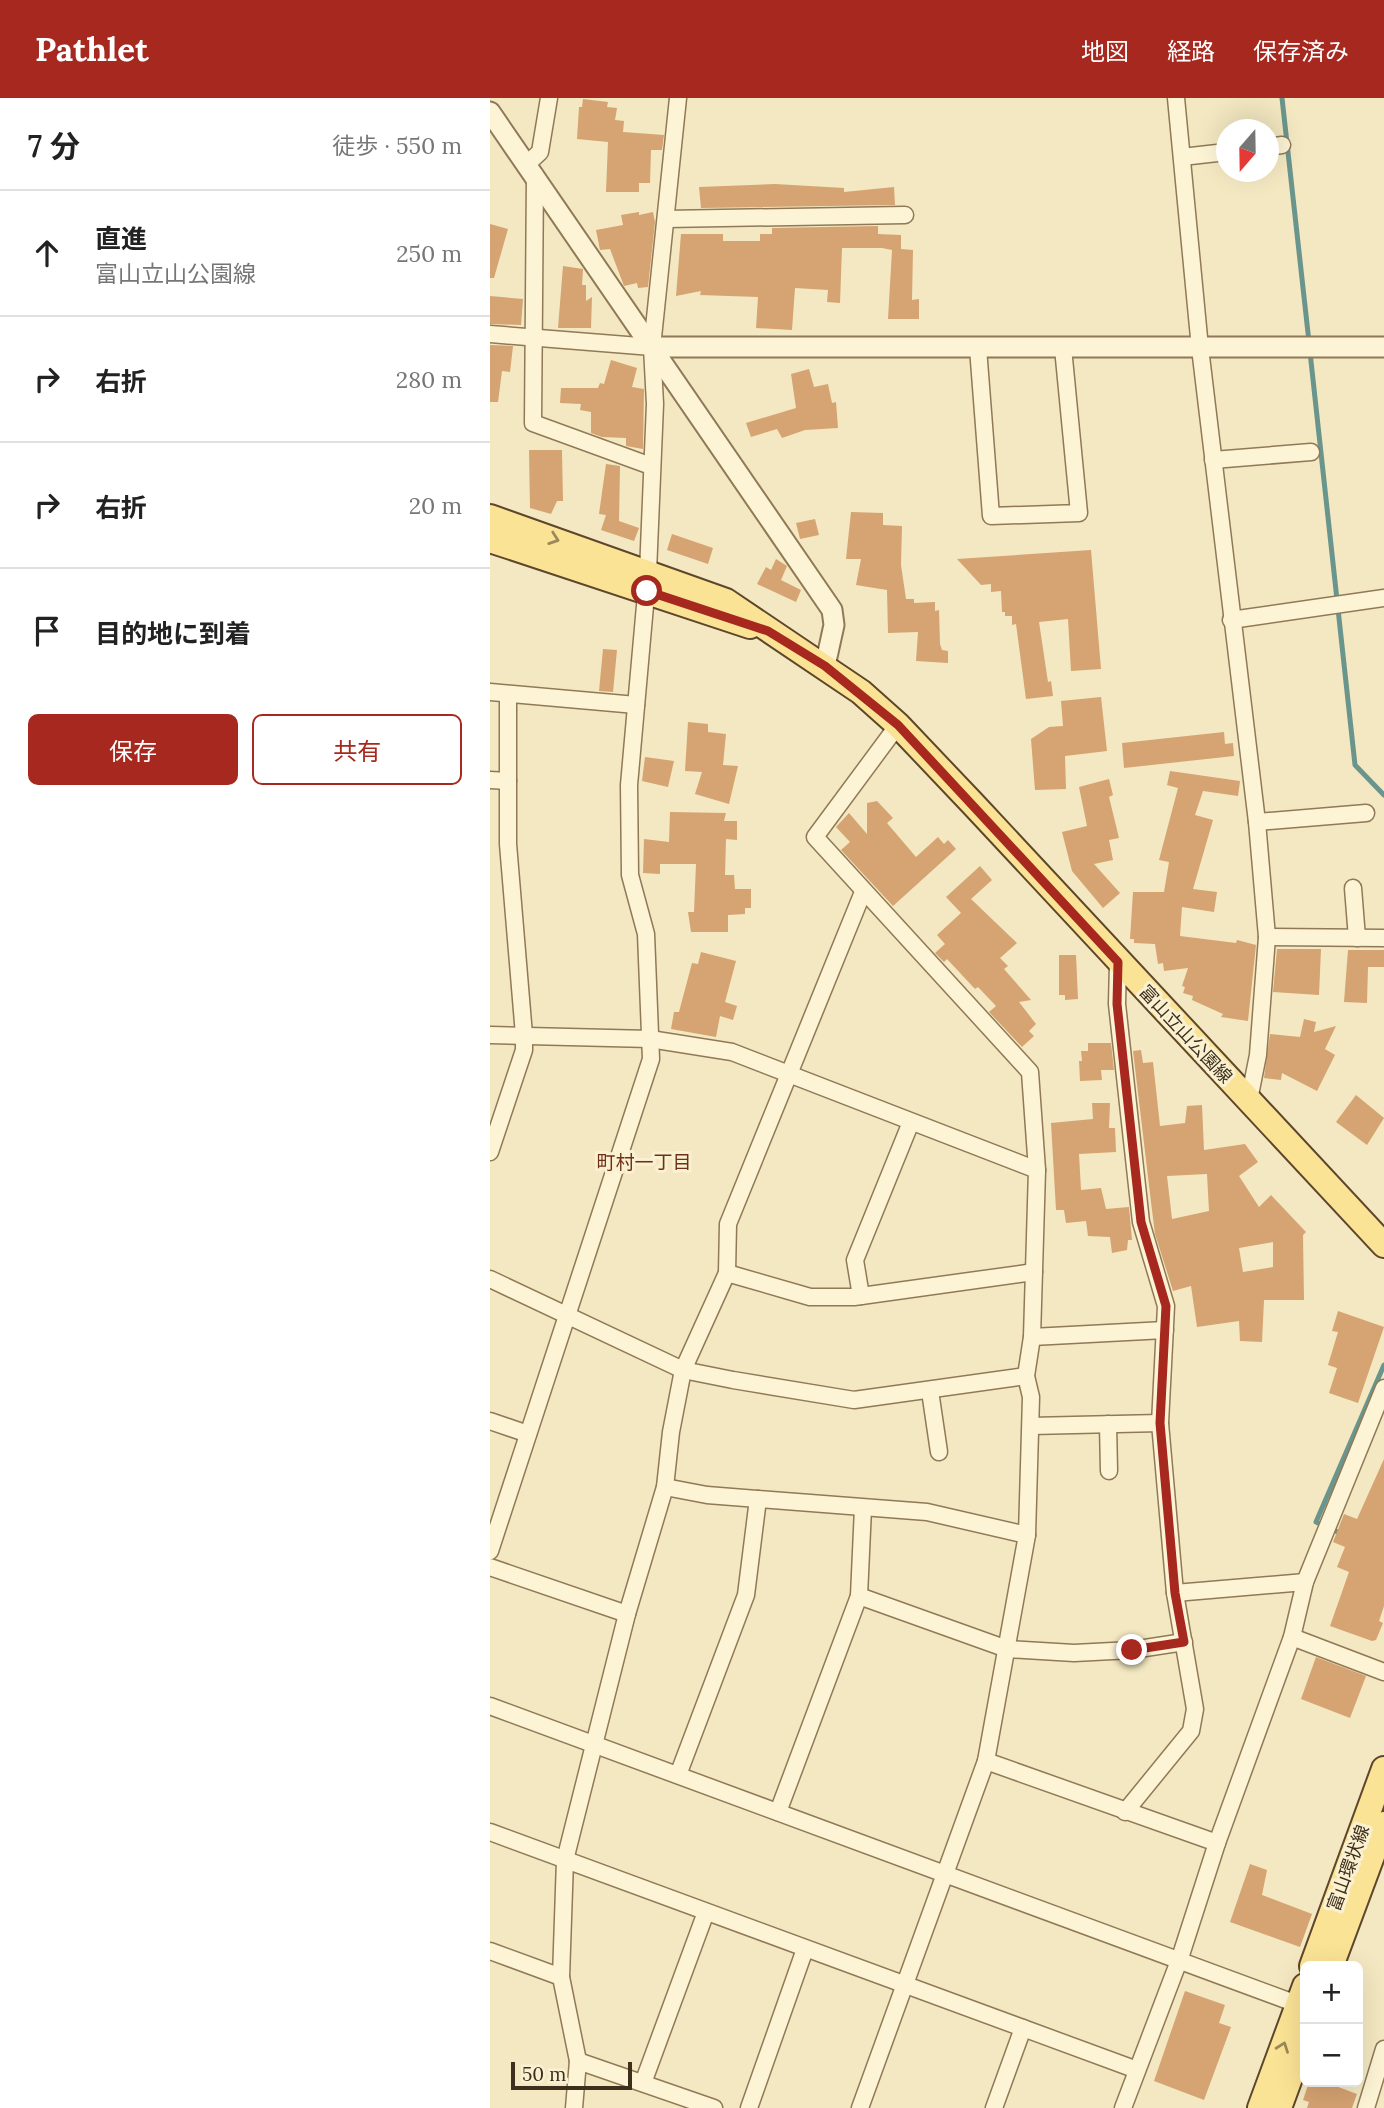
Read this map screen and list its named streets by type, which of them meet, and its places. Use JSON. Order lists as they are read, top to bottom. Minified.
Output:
{"streets":{"main road":["富山立山公園線","富山環状線"]},"districts":["町村一丁目"],"scale_bar":"50 m","north":"bottom","page":{"header":"Pathlet","nav":["地図","経路","保存済み"],"heading":["7 分","徒歩 · 550 m"],"list":[["直進","富山立山公園線","250 m"],["右折","280 m"],["右折","20 m"],"目的地に到着"],"buttons":["保存","共有"],"map_buttons":["+","−"],"scale":"50 m"}}
